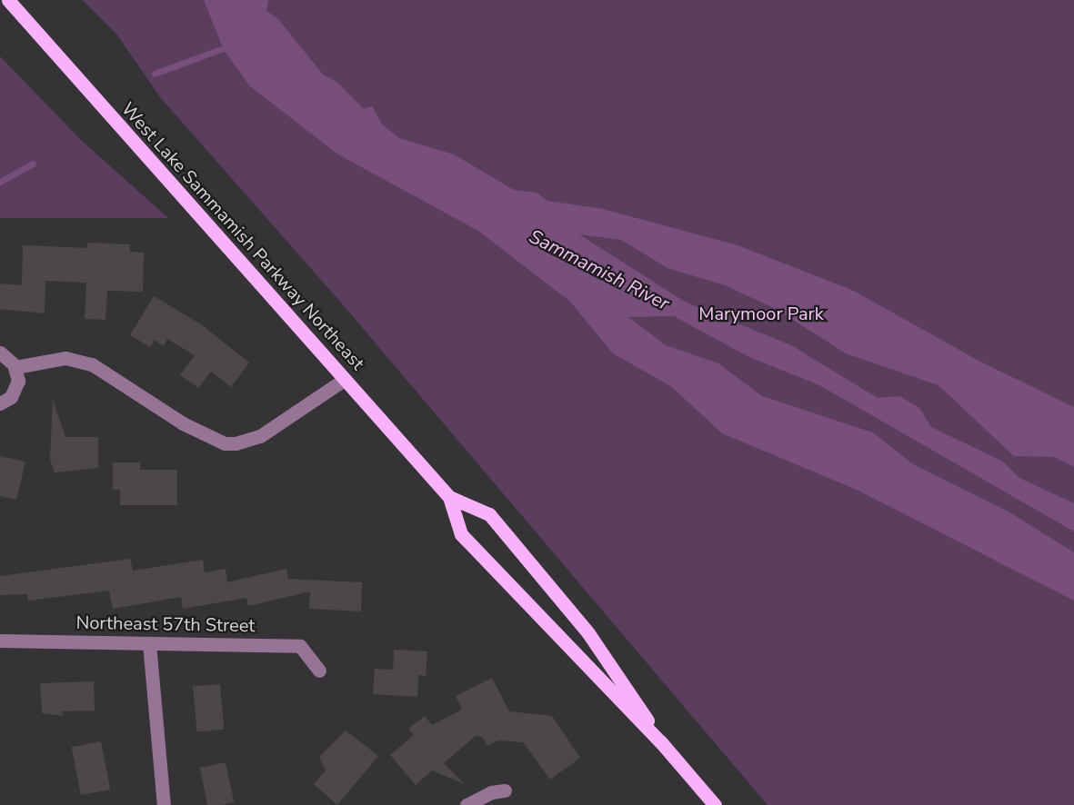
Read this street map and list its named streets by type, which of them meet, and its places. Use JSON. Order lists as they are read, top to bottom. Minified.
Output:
{"streets":{"main road":["West Lake Sammamish Parkway Northeast"],"street":["Northeast 57th Street"]},"water":["Sammamish River"],"parks":["Marymoor Park"]}
